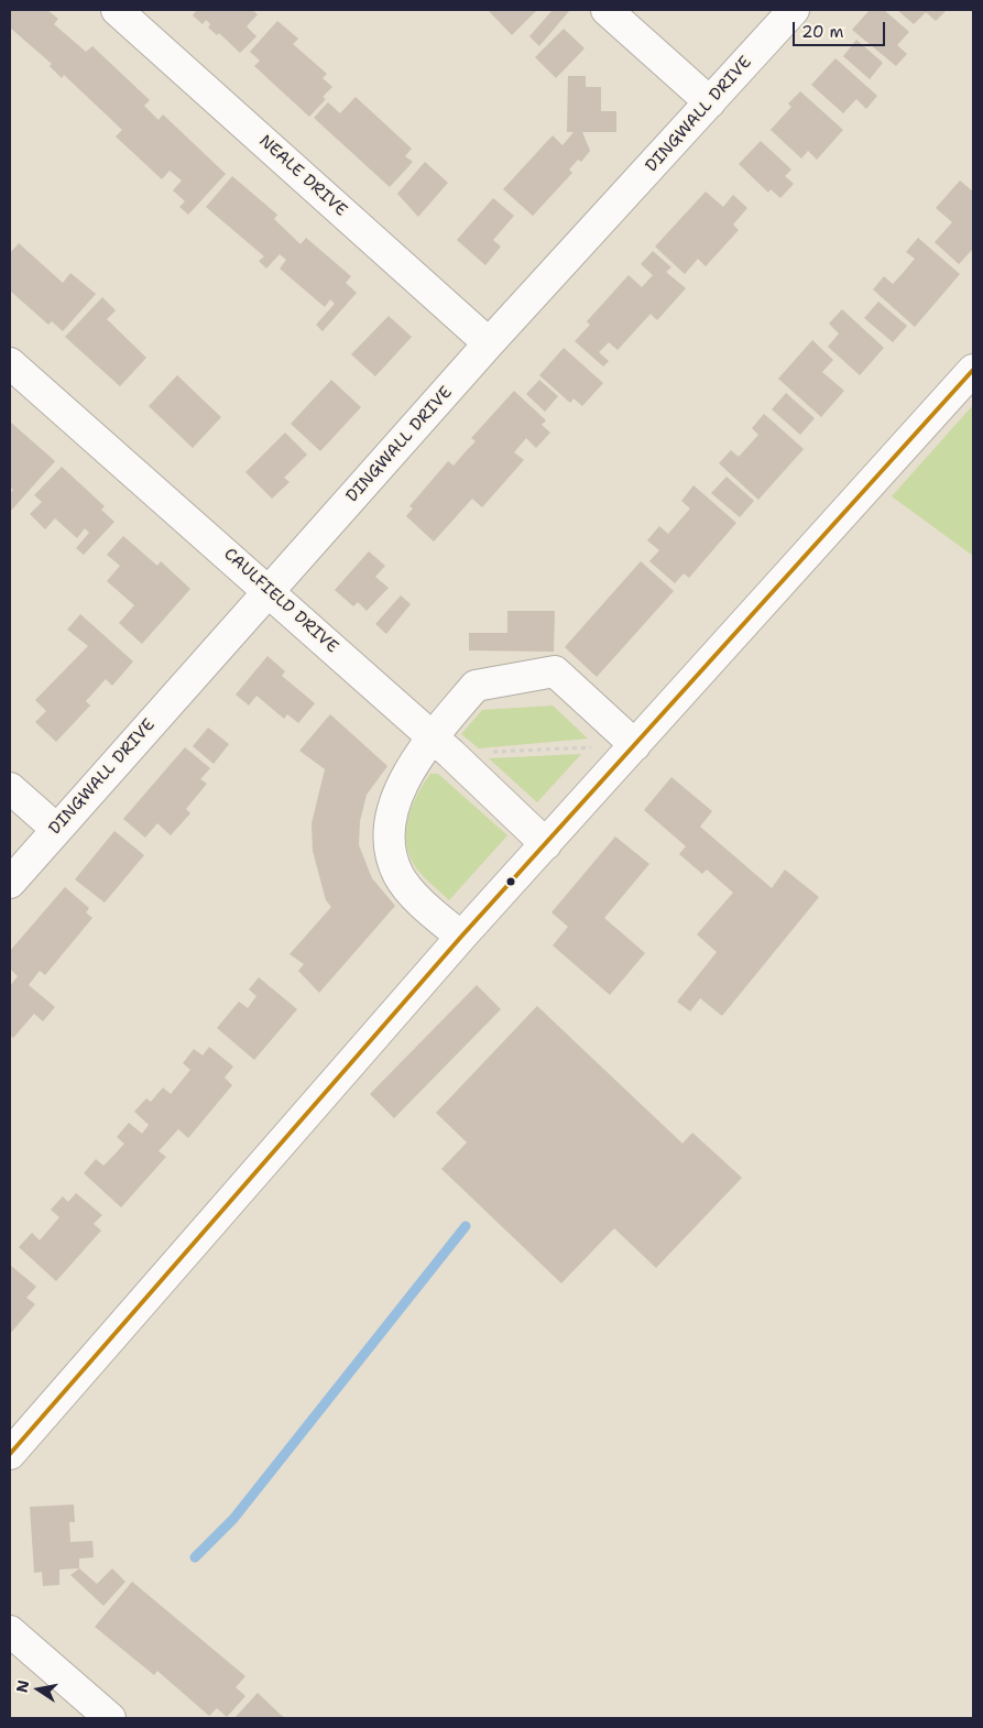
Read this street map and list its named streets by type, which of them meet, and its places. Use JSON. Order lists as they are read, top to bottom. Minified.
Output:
{"streets":{"street":["DINGWALL DRIVE","NEALE DRIVE","CAULFIELD DRIVE"]},"crossings":[["DINGWALL DRIVE","NEALE DRIVE"],["DINGWALL DRIVE","CAULFIELD DRIVE"]],"scale_bar":"20 m","north":"left"}
